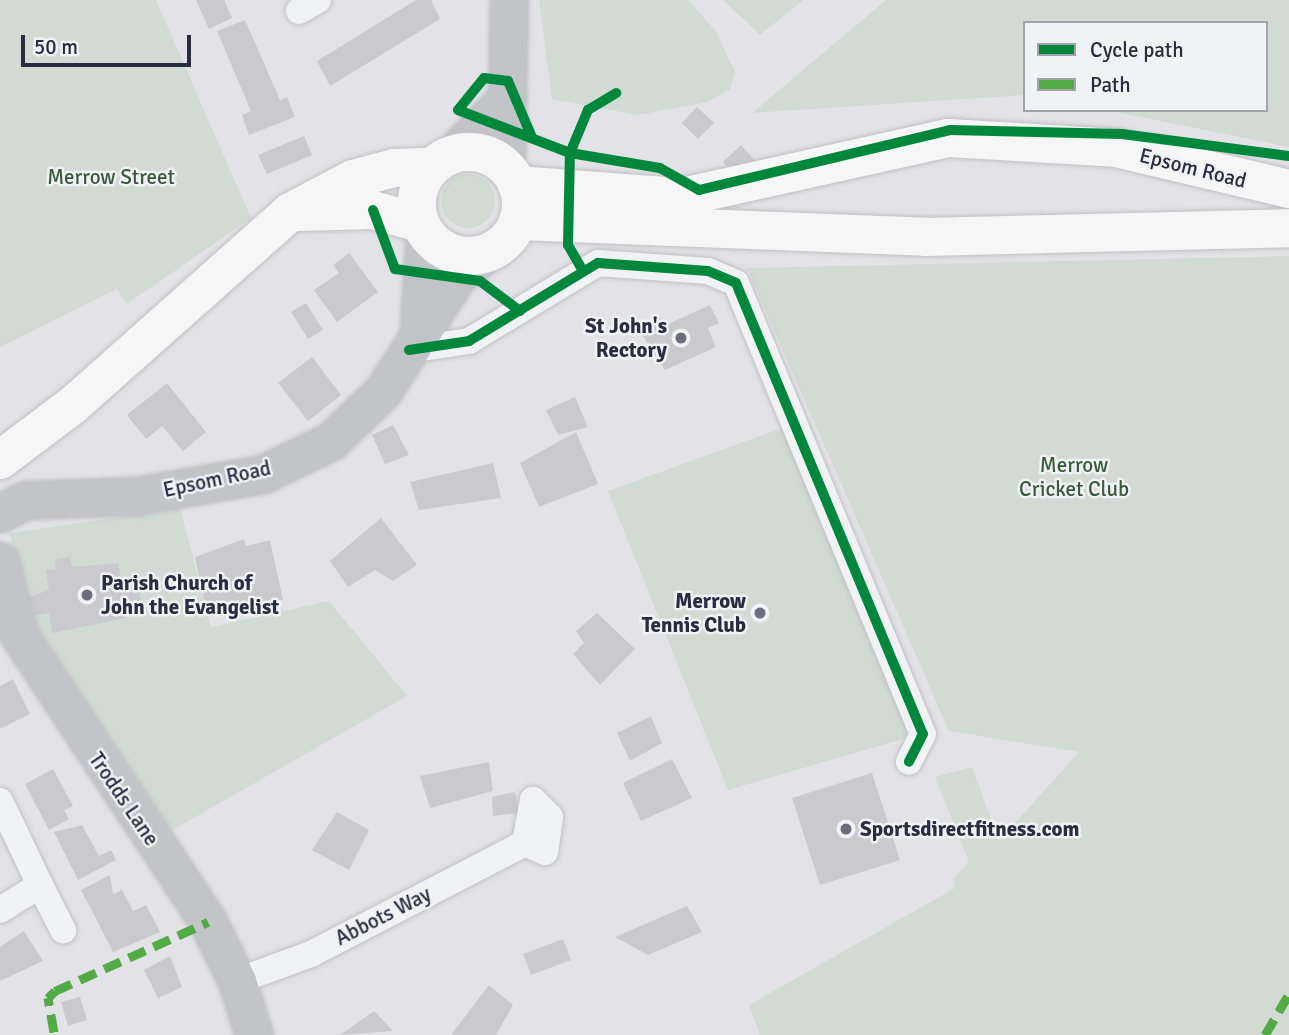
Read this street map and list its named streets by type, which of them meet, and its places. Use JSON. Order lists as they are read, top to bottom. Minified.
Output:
{"streets":{"main road":["Epsom Road"],"street":["Trodds Lane","Abbots Way"]},"crossings":[["Trodds Lane","Abbots Way"]],"parks":["Merrow Street","Merrow Cricket Club"],"places":["St John's Rectory","Parish Church of John the Evangelist","Merrow Tennis Club","Sportsdirectfitness.com"],"legend":["Cycle path","Path"],"scale_bar":"50 m"}
